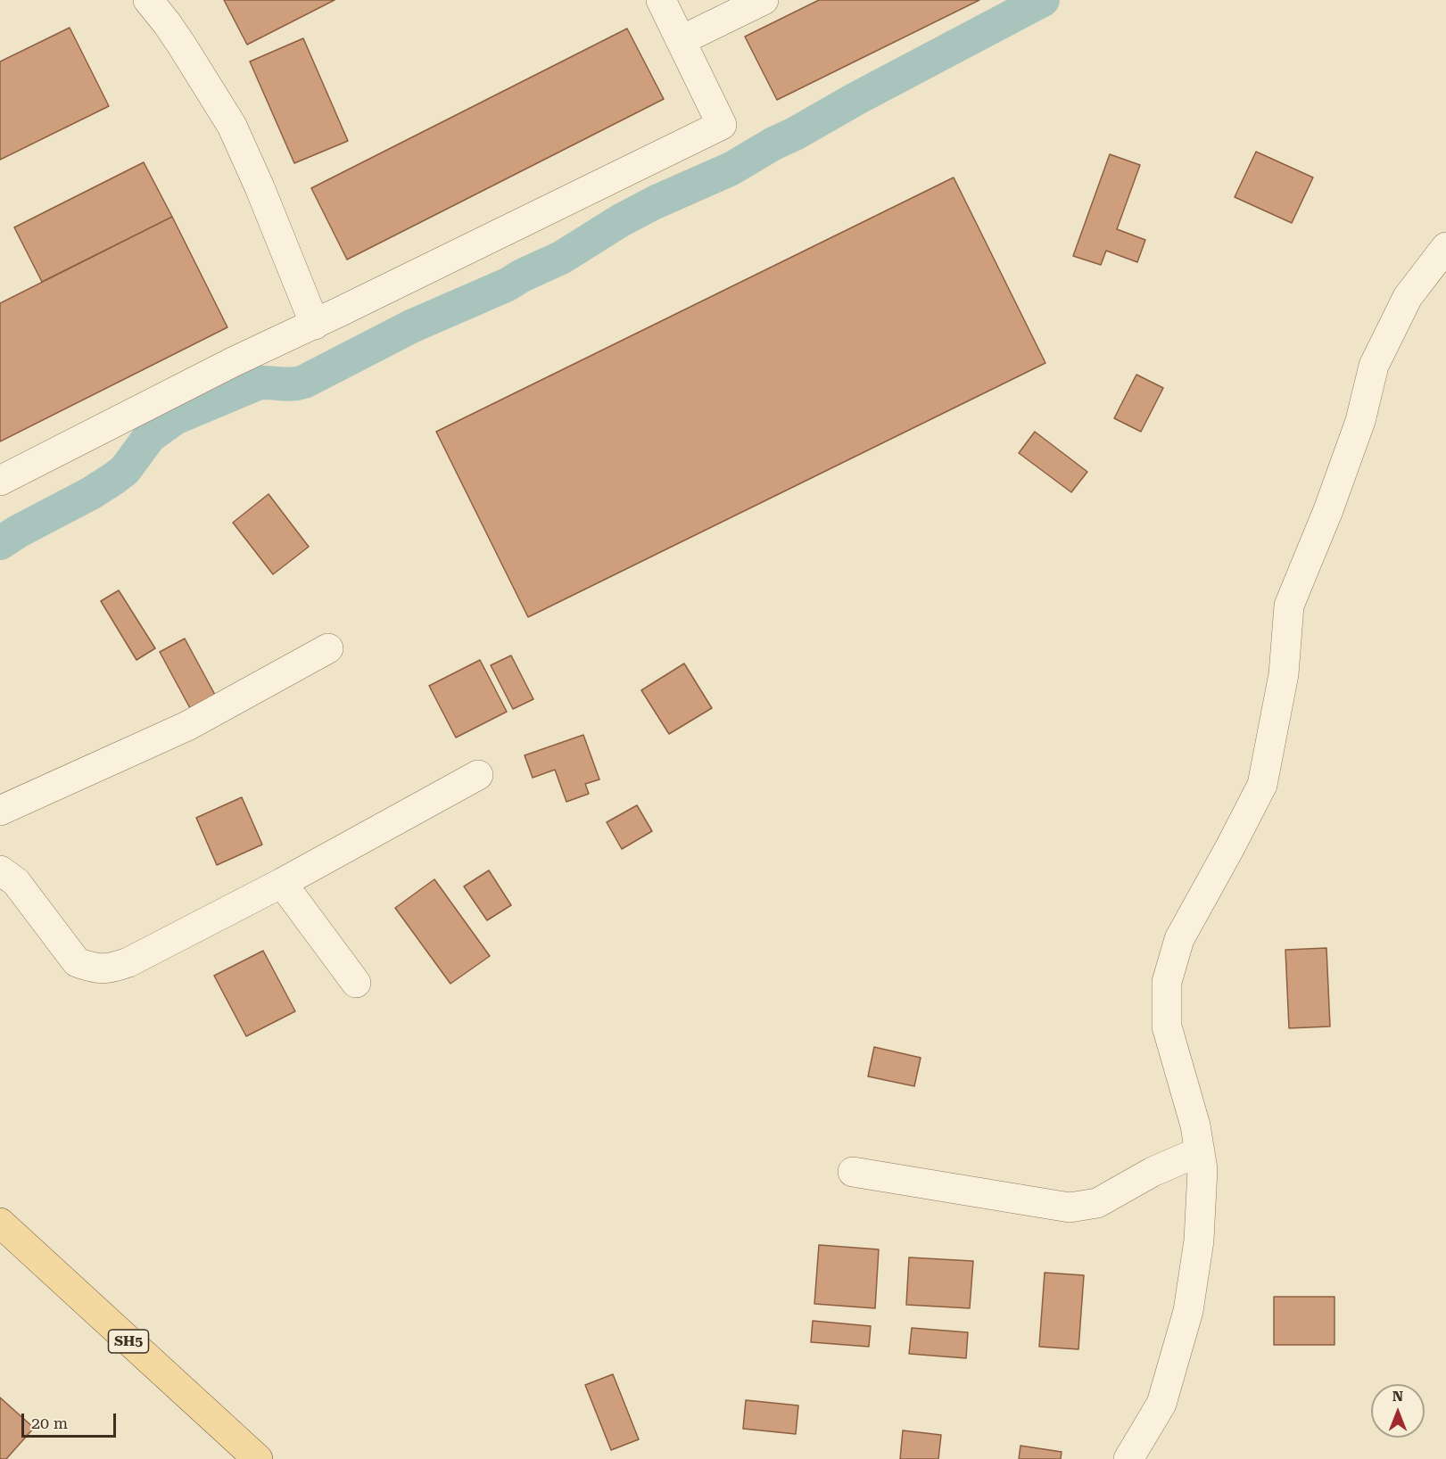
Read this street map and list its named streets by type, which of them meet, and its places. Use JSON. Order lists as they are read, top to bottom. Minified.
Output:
{"streets":{"main road":["SH5"]},"scale_bar":"20 m","north":"top"}
